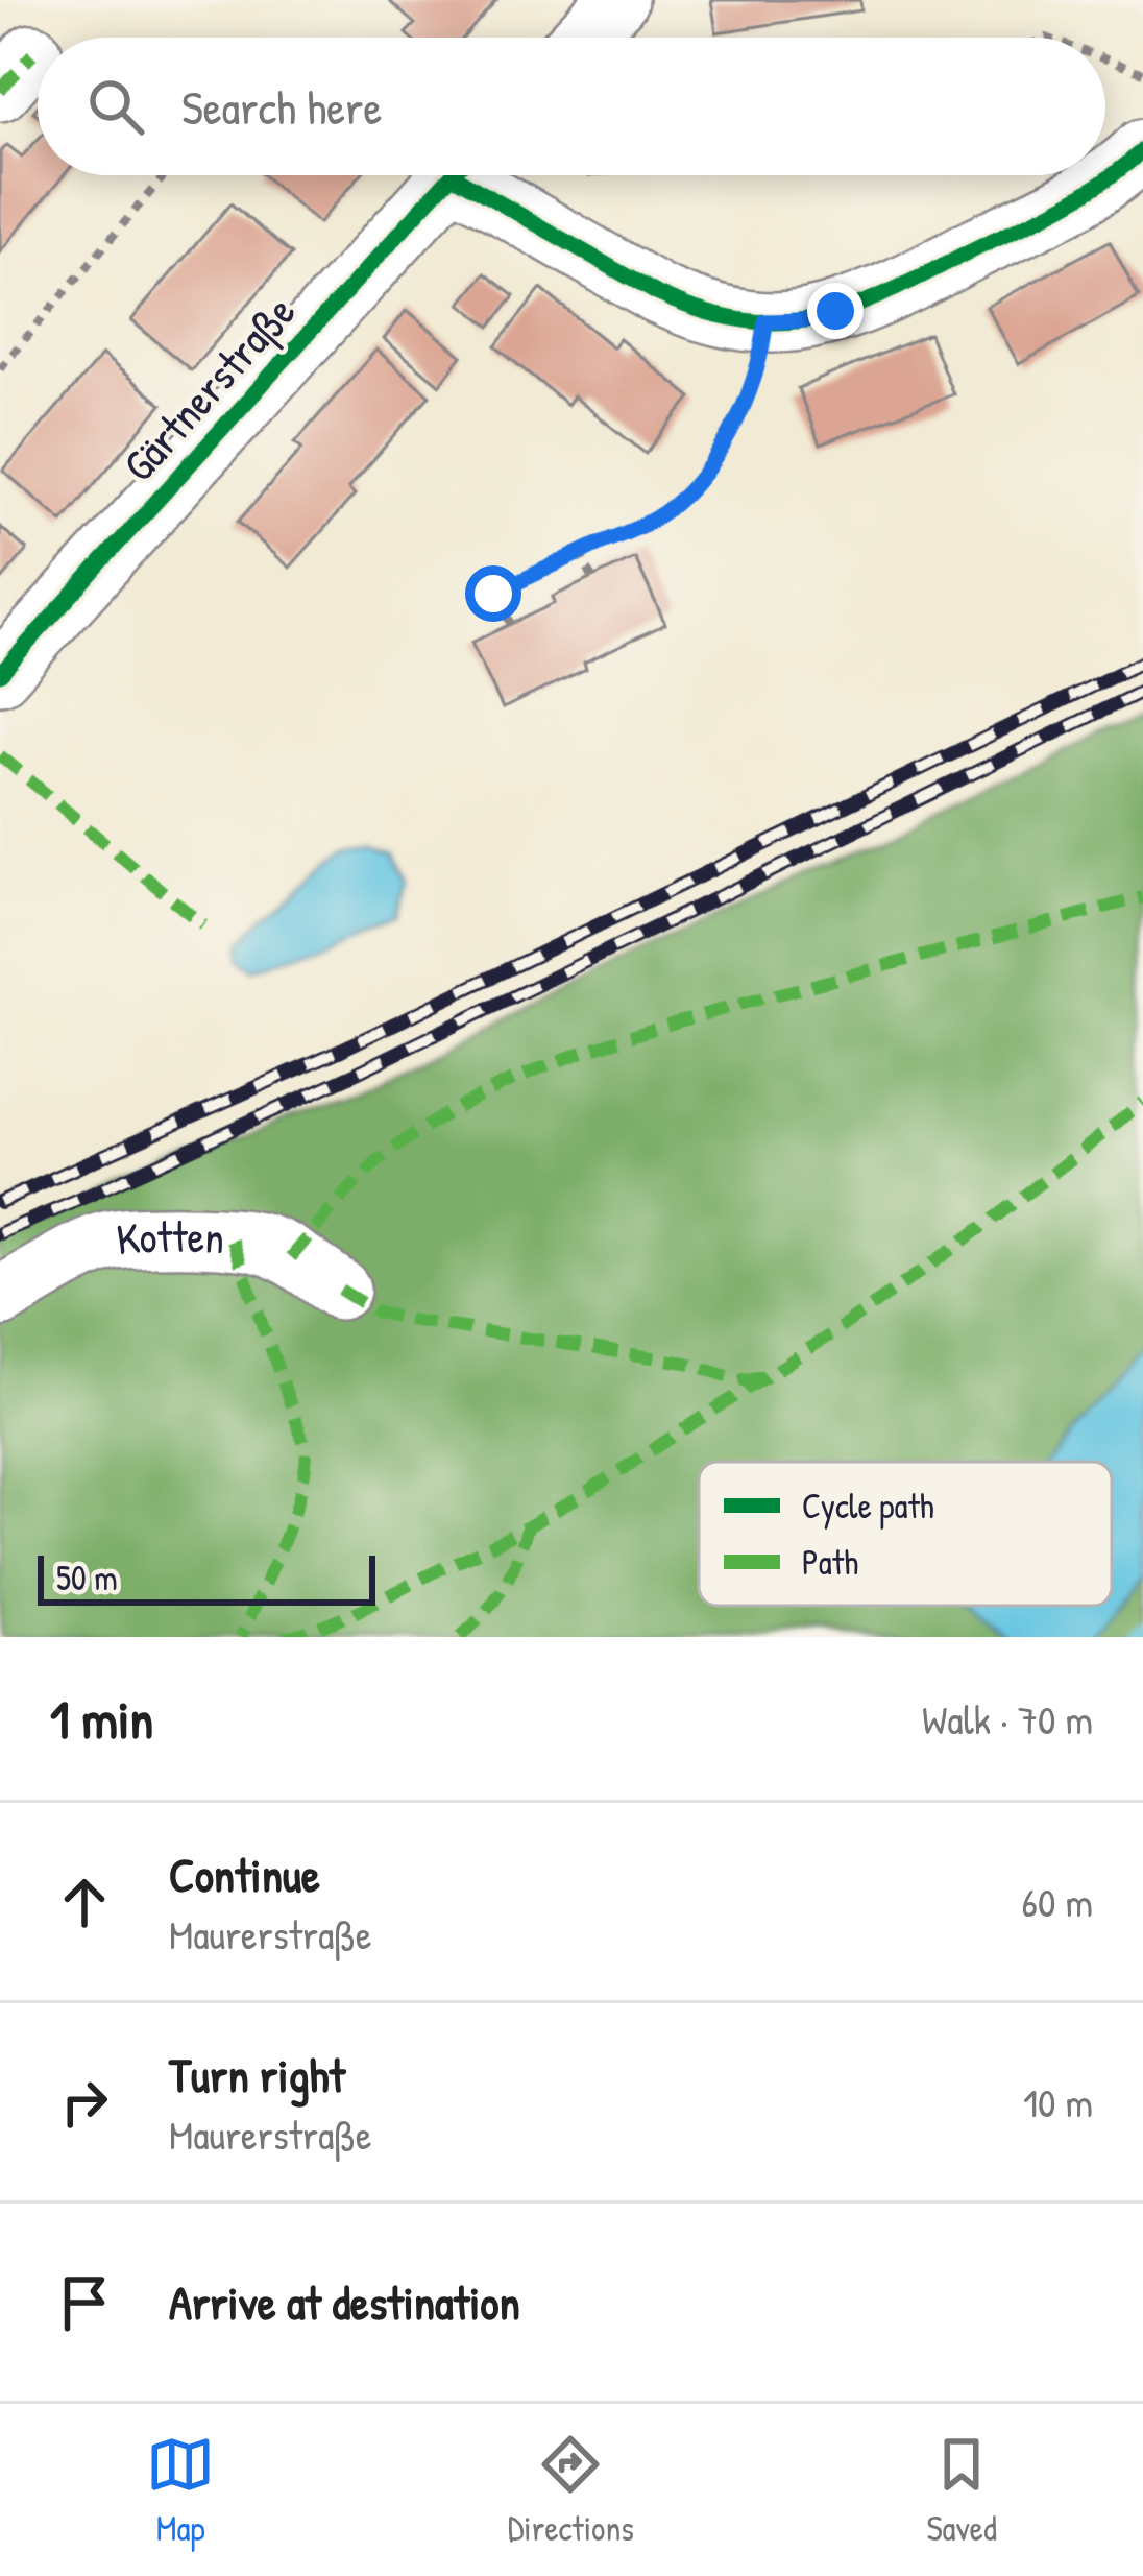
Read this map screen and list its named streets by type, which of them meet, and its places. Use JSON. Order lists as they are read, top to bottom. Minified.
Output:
{"streets":{"street":["Gärtnerstraße","Kotten"]},"legend":["Cycle path","Path"],"scale_bar":"50 m","page":{"search":"Search here","scale":"50 m","heading":["1 min","Walk · 70 m"],"list":[["Continue","Maurerstraße","60 m"],["Turn right","Maurerstraße","10 m"],"Arrive at destination"],"nav":["Map","Directions","Saved"]}}
